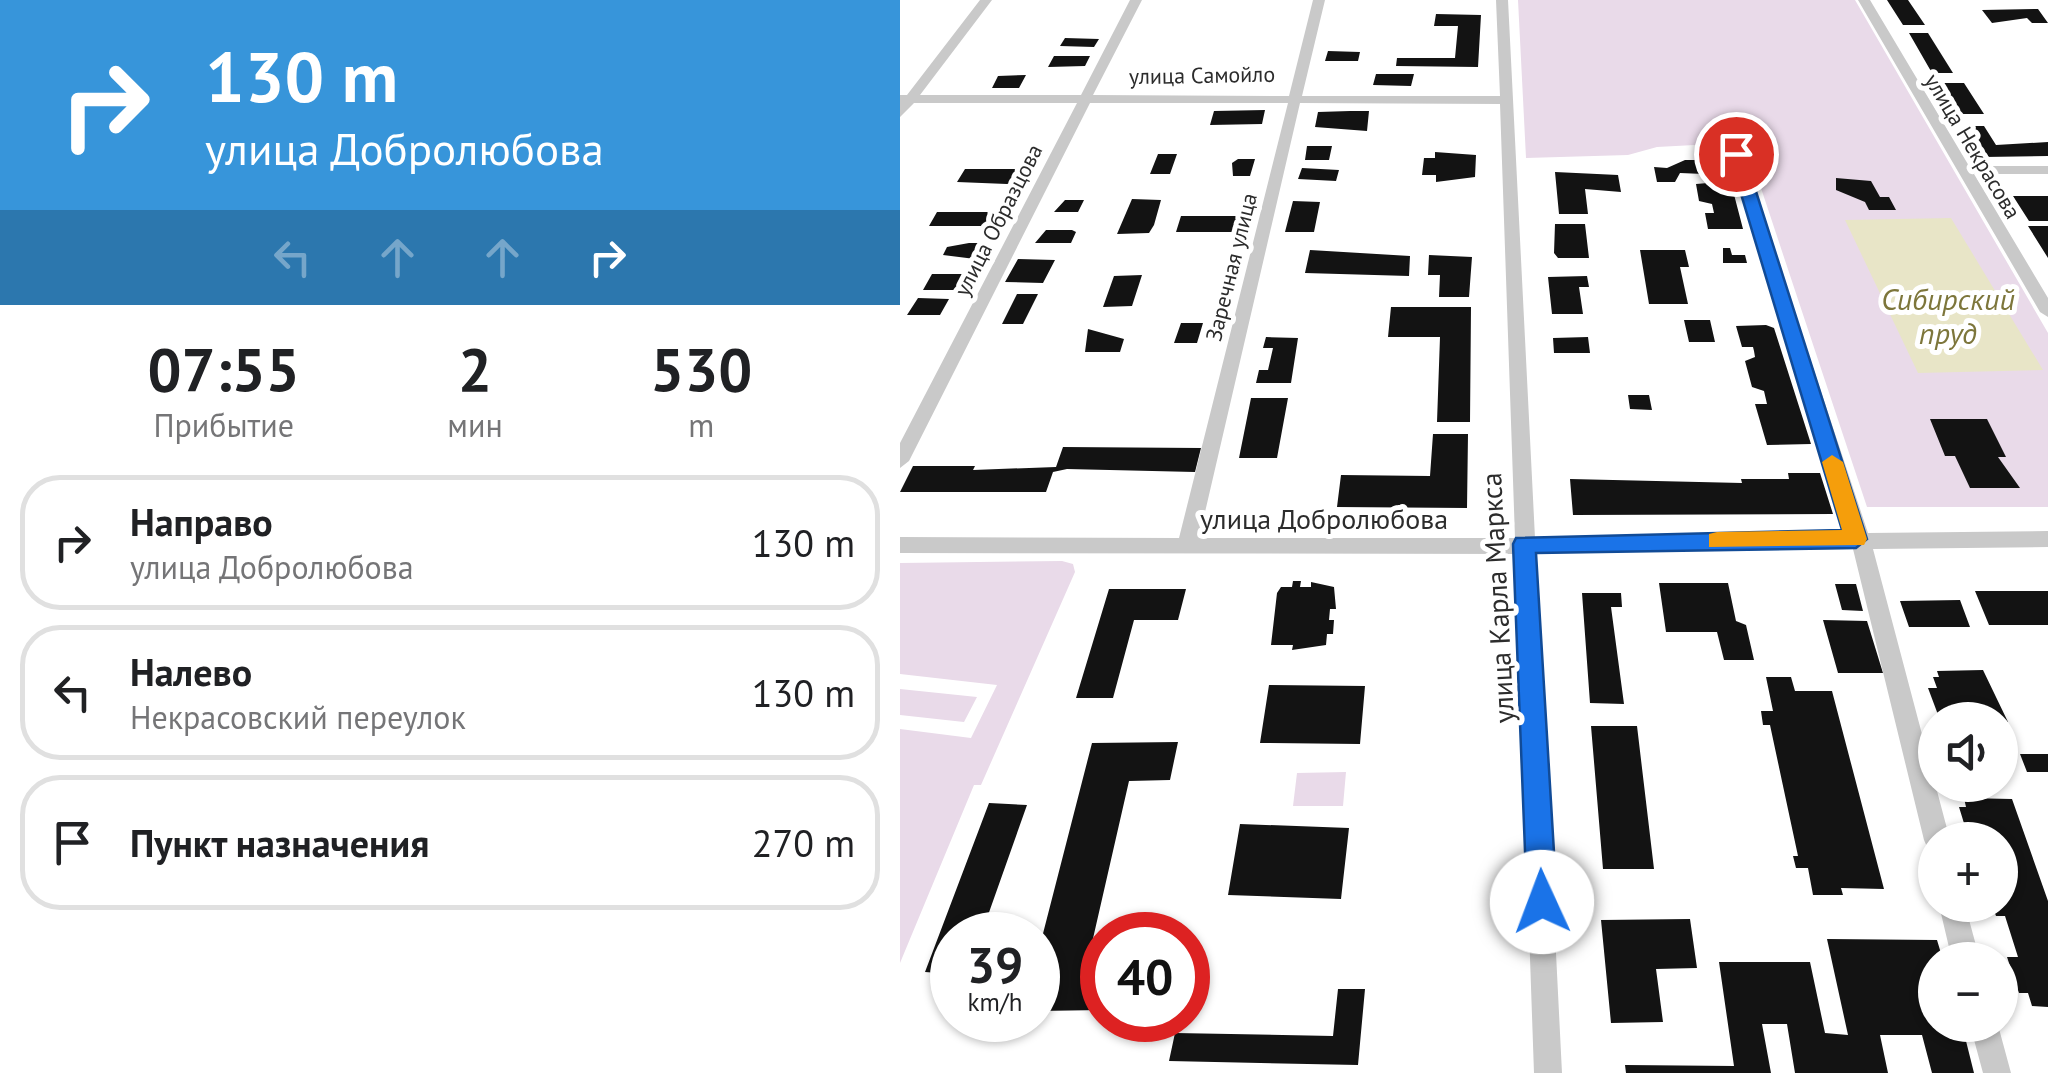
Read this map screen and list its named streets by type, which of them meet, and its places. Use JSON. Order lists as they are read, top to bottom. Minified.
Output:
{"streets":{"street":["улица Самойло","улица Некрасова","улица Образцова","Заречная улица","улица Добролюбова","улица Карла Маркса"]},"crossings":[["улица Самойло","улица Образцова"],["улица Самойло","Заречная улица"],["улица Самойло","улица Карла Маркса"],["Заречная улица","улица Добролюбова"],["улица Добролюбова","улица Карла Маркса"]],"water":["Сибирский пруд"],"page":{"turn":["130 m","улица Добролюбова"],"eta":["07:55","Прибытие","2","мин","530","m"],"list":[{"name":"Направо","note":"улица Добролюбова","value":"130 m"},{"name":"Налево","note":"Некрасовский переулок","value":"130 m"},{"name":"Пункт назначения","value":"270 m"}],"map_buttons":["+","−"],"speed":"39 km/h","limit":"40"}}
